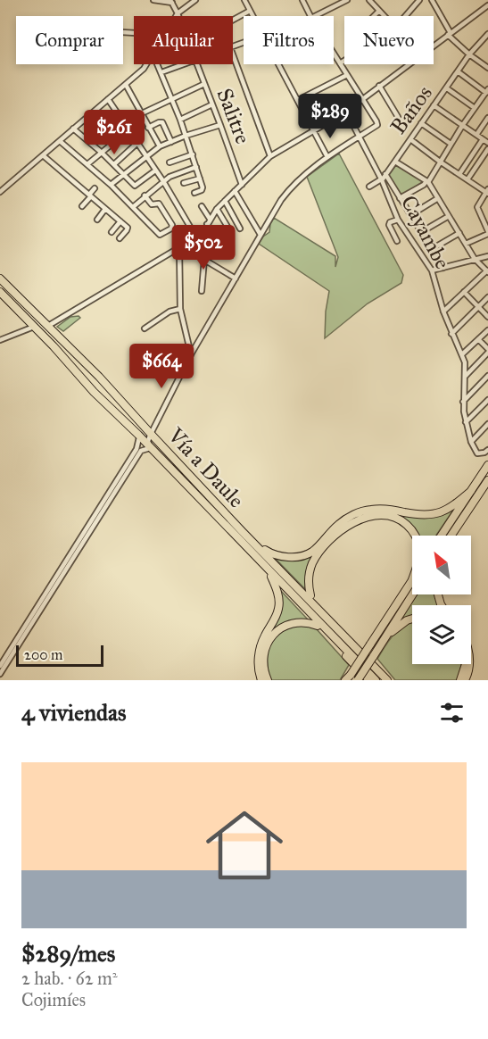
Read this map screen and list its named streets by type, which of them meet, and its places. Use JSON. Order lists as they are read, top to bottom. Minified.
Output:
{"streets":{"highway":["Vía a Daule"],"street":["Baños","Salitre","Cayambe"]},"crossings":[["Baños","Cayambe"]],"scale_bar":"200 m","north":"top left","page":{"chip":["Comprar","Alquilar","Filtros","Nuevo"],"price":["$289","$261","$502","$664"],"scale":"200 m","heading":"4 viviendas","list":[{"name":"$289/mes","note":"2 hab. · 62 m² · Cojimíes"}]}}
